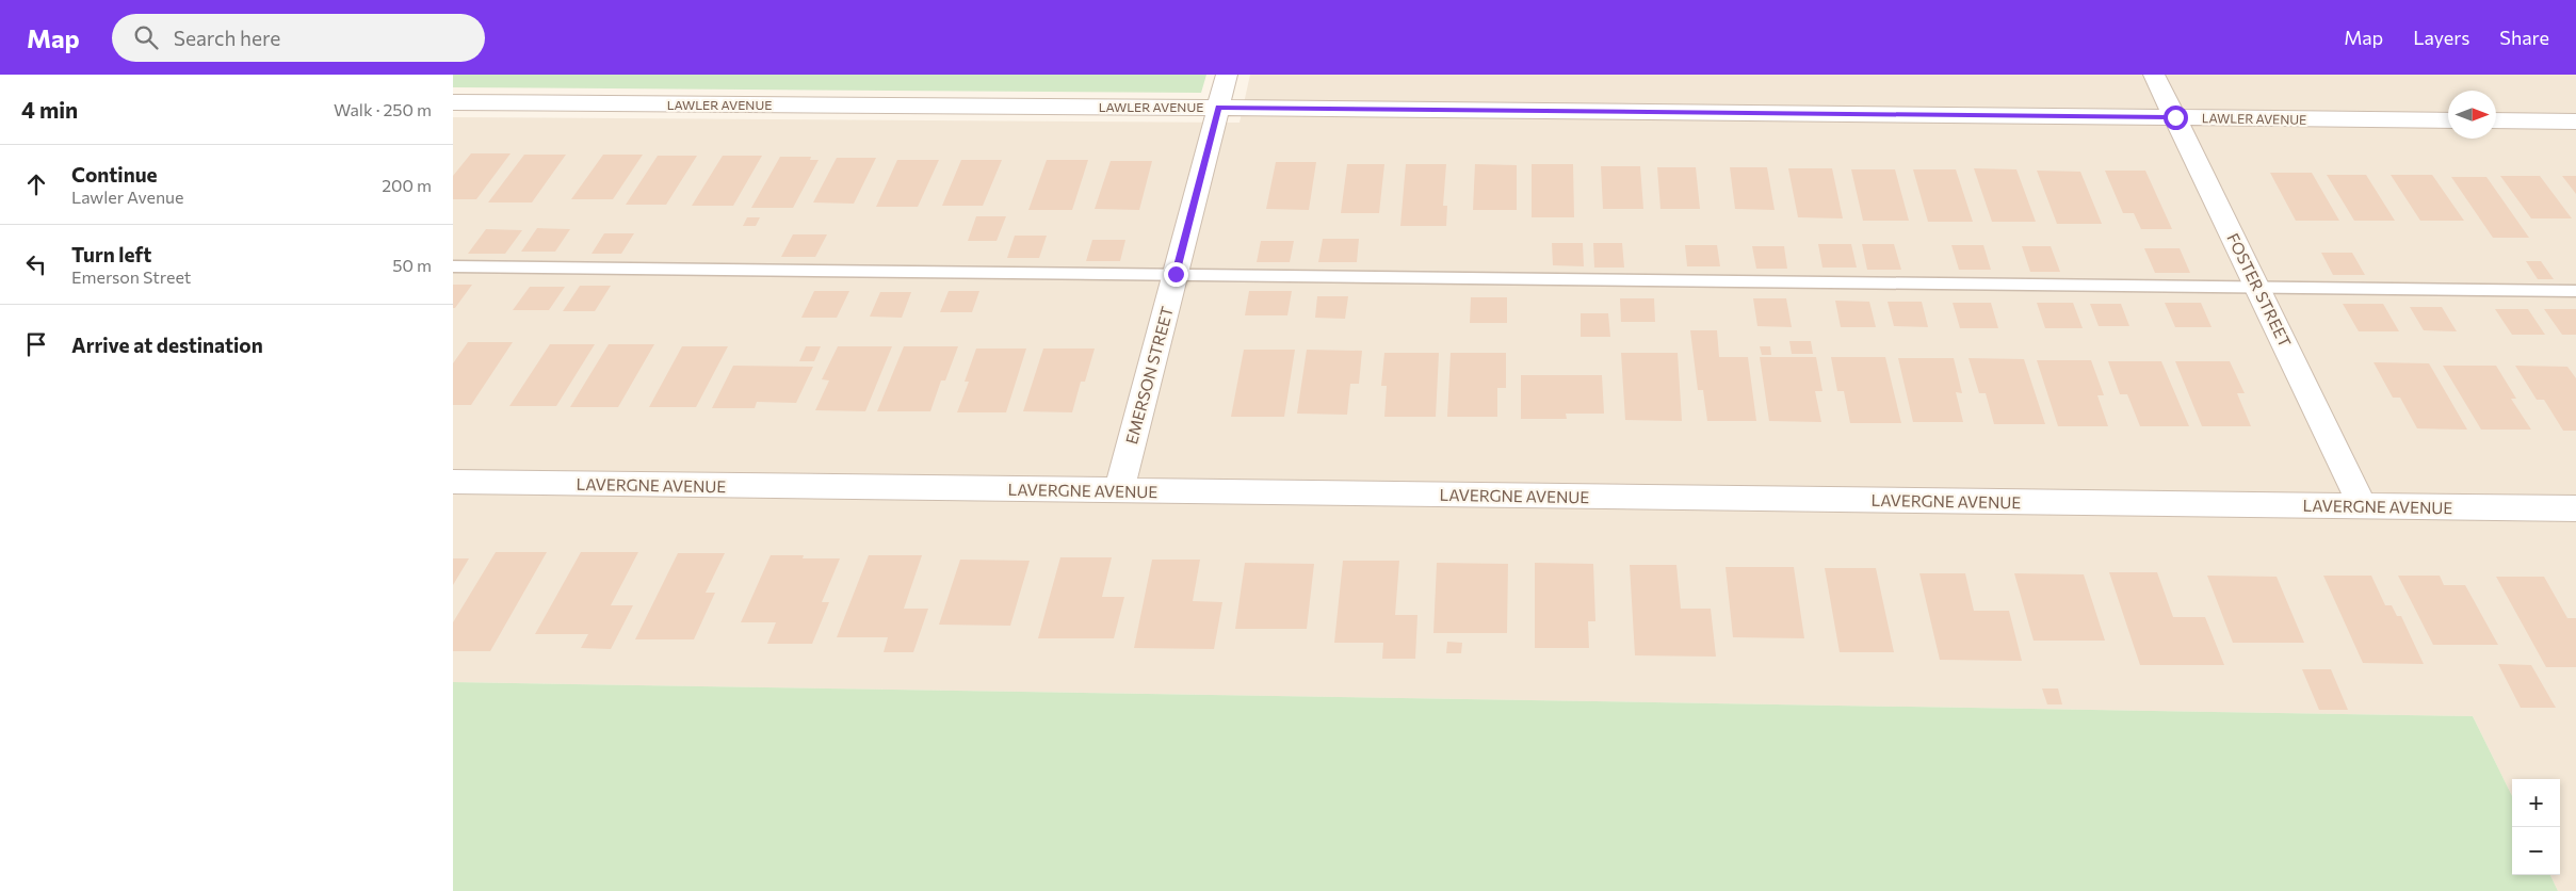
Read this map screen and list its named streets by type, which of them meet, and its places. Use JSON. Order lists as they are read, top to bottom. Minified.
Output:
{"streets":{"street":["LAWLER AVENUE","FOSTER STREET","EMERSON STREET","LAVERGNE AVENUE"]},"crossings":[["LAWLER AVENUE","FOSTER STREET"],["LAWLER AVENUE","EMERSON STREET"],["FOSTER STREET","LAVERGNE AVENUE"],["EMERSON STREET","LAVERGNE AVENUE"]],"north":"right","page":{"header":"Map","search":"Search here","nav":["Map","Layers","Share"],"heading":["4 min","Walk · 250 m"],"list":[["Continue","Lawler Avenue","200 m"],["Turn left","Emerson Street","50 m"],"Arrive at destination"],"map_buttons":["+","−"]}}
